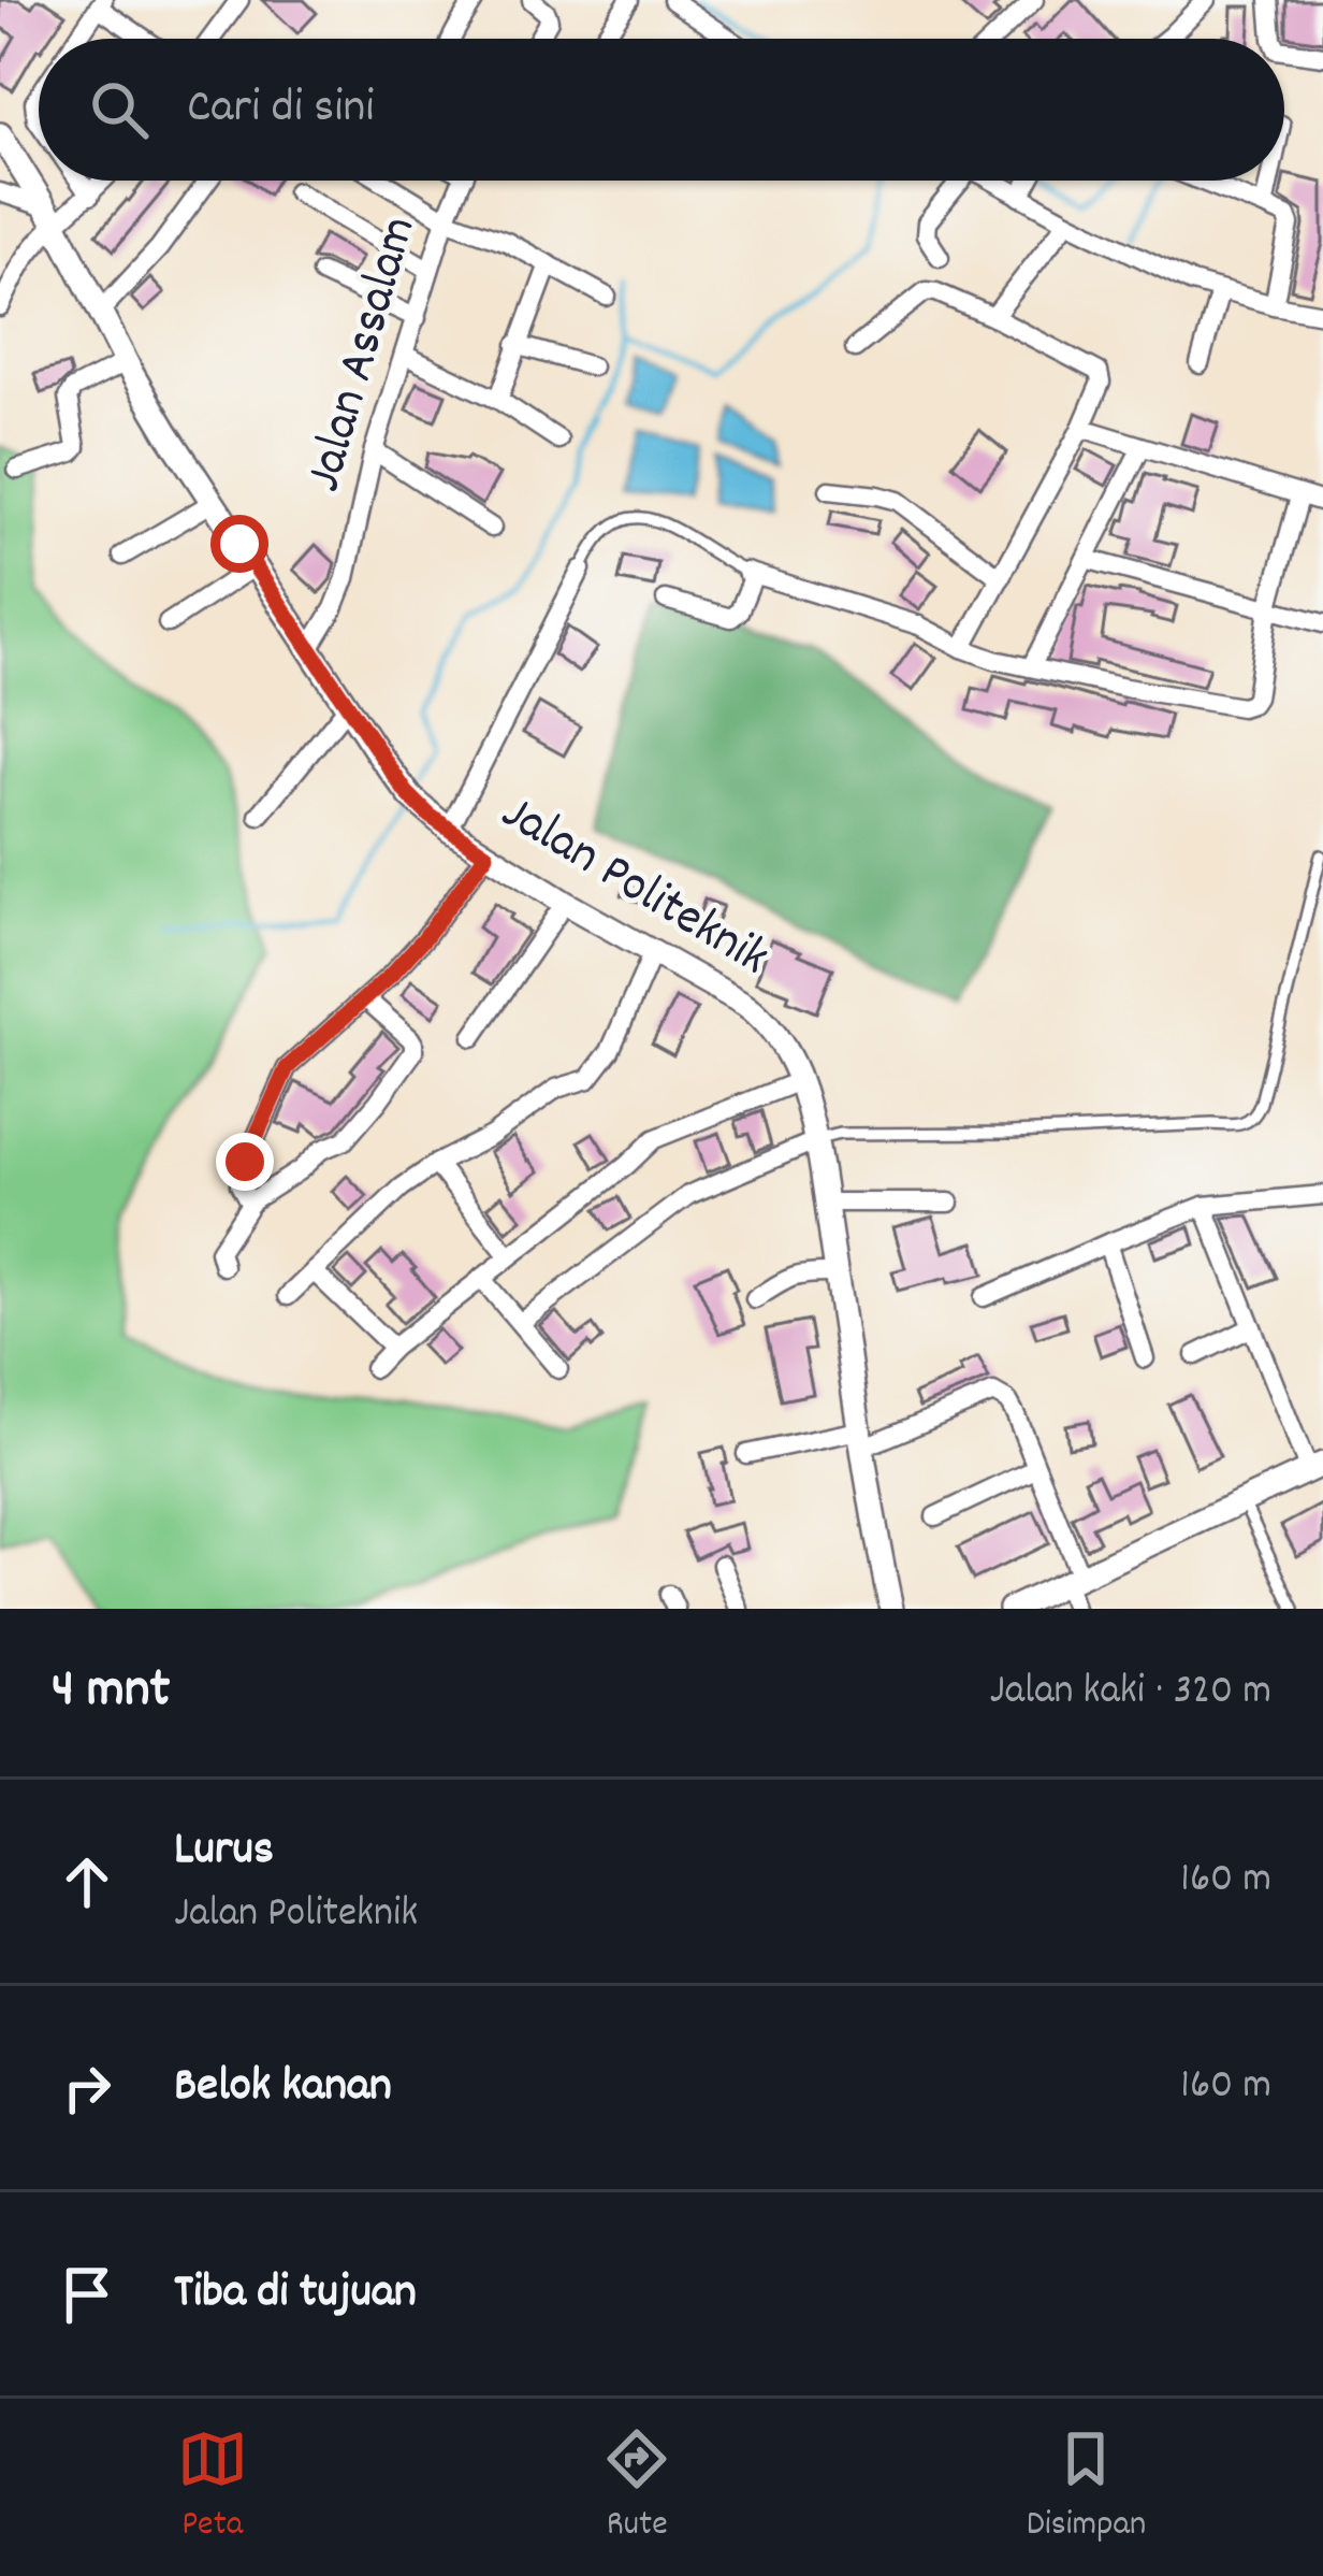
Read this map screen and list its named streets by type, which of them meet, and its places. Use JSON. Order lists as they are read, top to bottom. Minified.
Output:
{"streets":{"street":["Jalan Assalam","Jalan Politeknik"]},"crossings":[["Jalan Assalam","Jalan Politeknik"]],"page":{"search":"Cari di sini","heading":["4 mnt","Jalan kaki · 320 m"],"list":[["Lurus","Jalan Politeknik","160 m"],["Belok kanan","160 m"],"Tiba di tujuan"],"nav":["Peta","Rute","Disimpan"]}}
